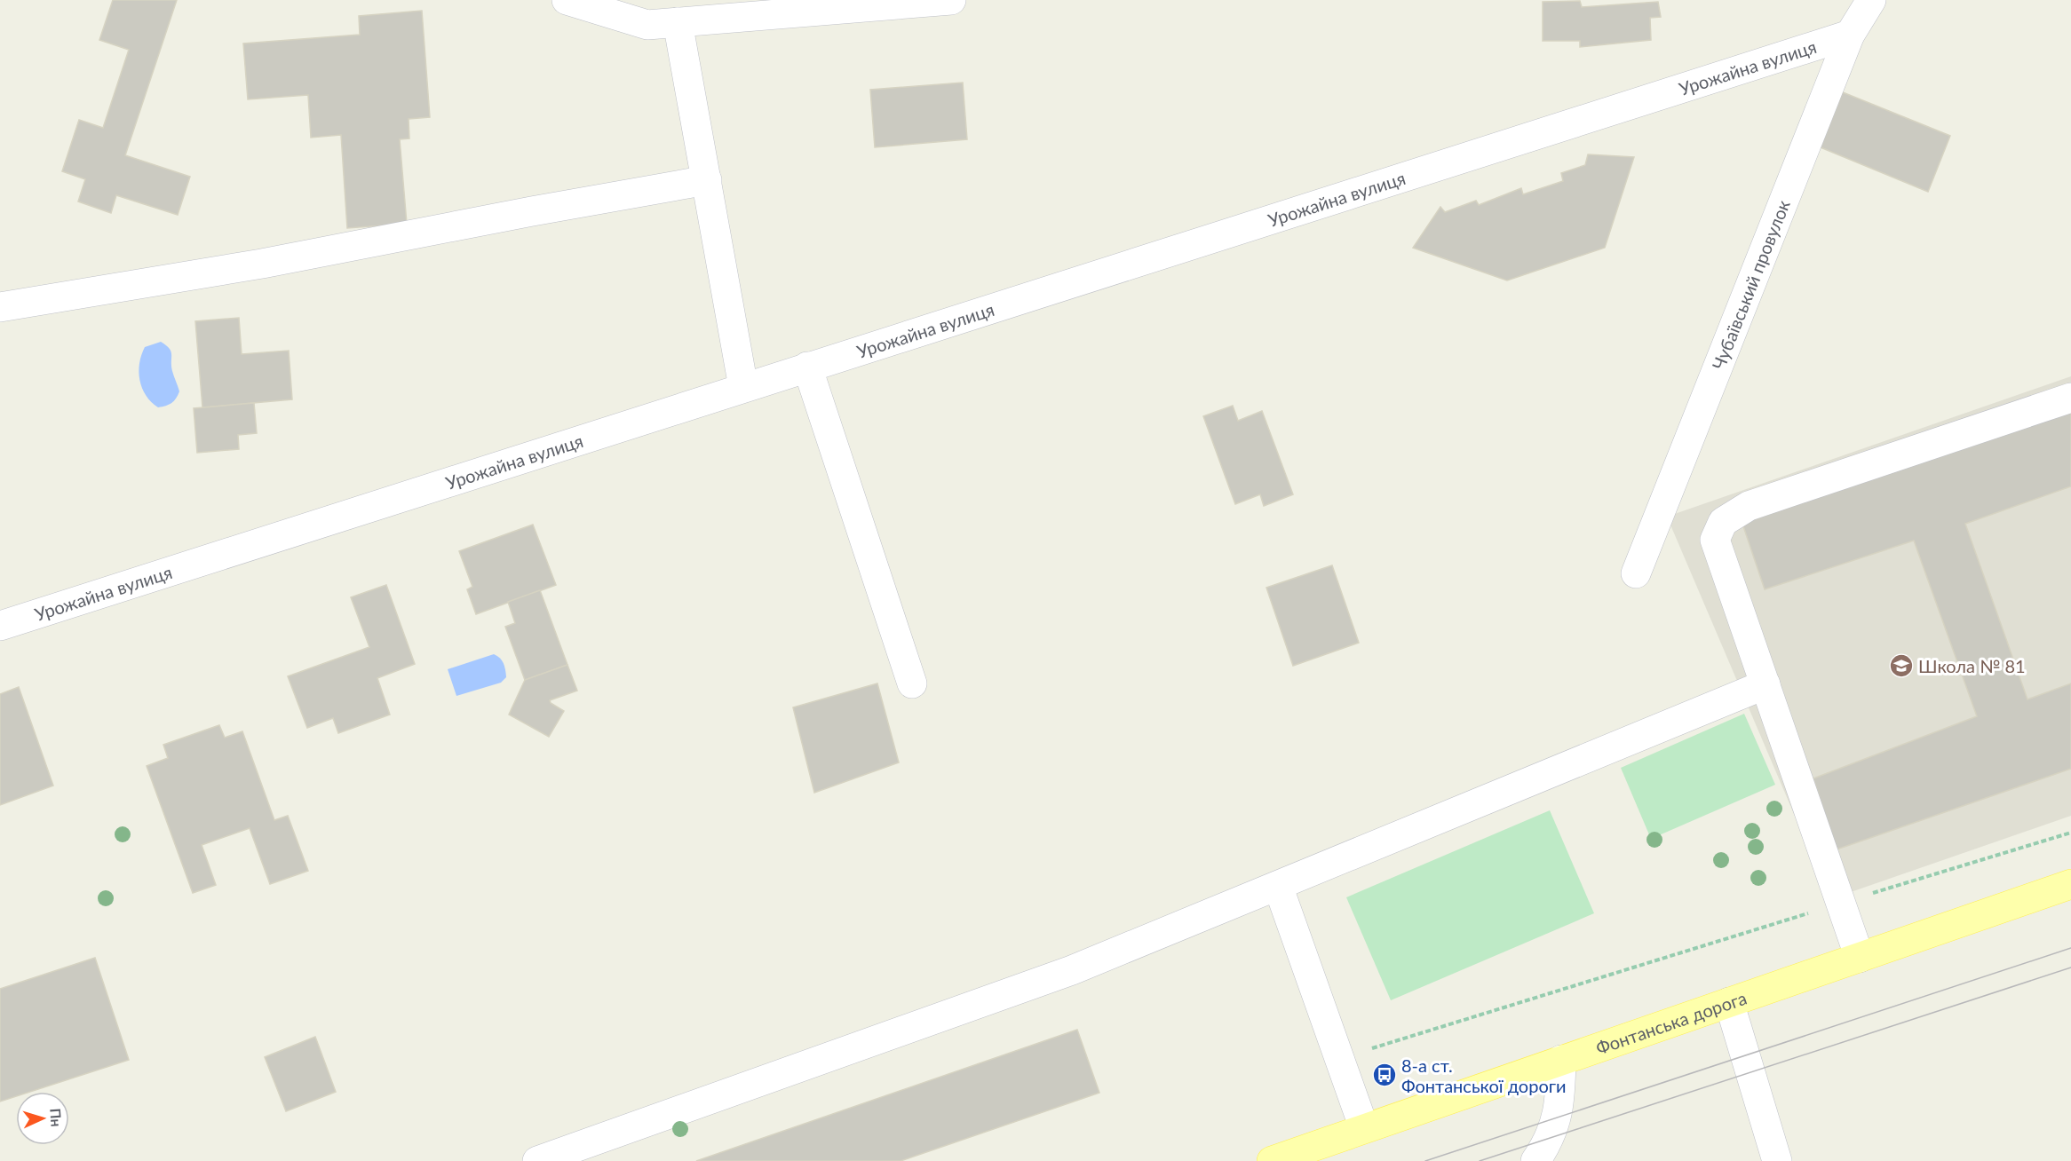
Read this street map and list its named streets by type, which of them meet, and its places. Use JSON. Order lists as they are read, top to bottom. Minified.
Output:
{"streets":{"main road":["Фонтанська дорога"],"street":["Урожайна вулиця","Чубаївський провулок"]},"crossings":[["Урожайна вулиця","Чубаївський провулок"]],"places":{"school or university":["Школа № 81"],"bus stop":["8-а ст. Фонтанської дороги"]},"north":"right"}
